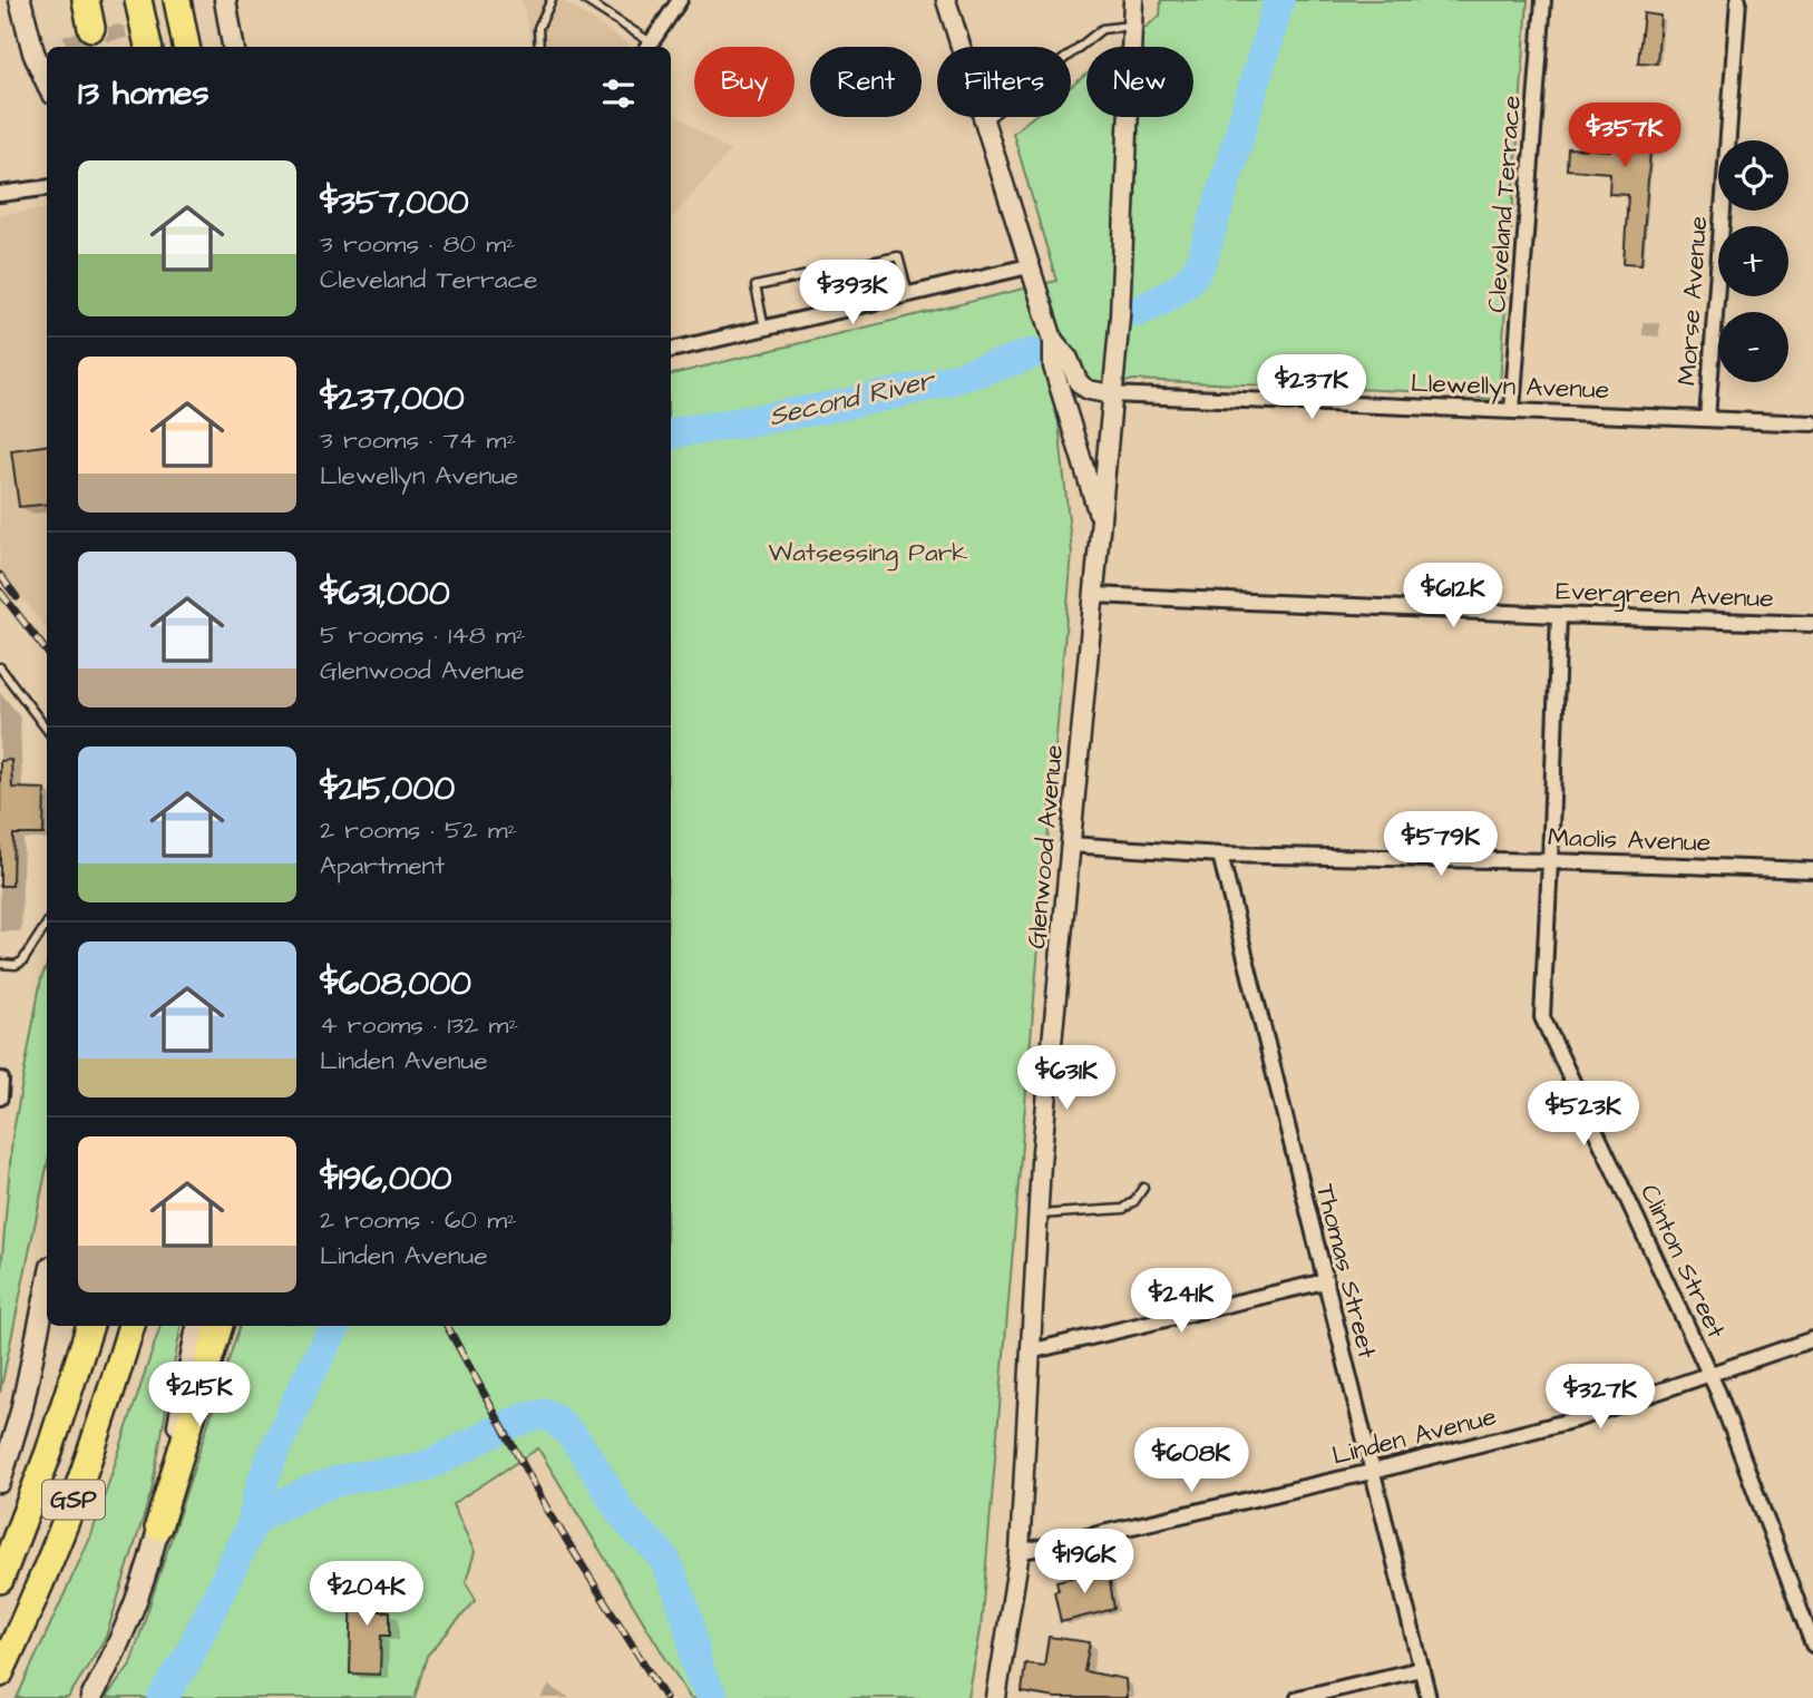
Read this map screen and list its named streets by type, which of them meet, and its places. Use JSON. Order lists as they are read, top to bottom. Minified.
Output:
{"streets":{"highway":["GSP"],"street":["Cleveland Terrace","Morse Avenue","Llewellyn Avenue","Evergreen Avenue","Maolis Avenue","Glenwood Avenue","Clinton Street","Thomas Street","Linden Avenue"]},"crossings":[["Cleveland Terrace","Llewellyn Avenue"],["Morse Avenue","Llewellyn Avenue"],["Llewellyn Avenue","Glenwood Avenue"],["Evergreen Avenue","Glenwood Avenue"],["Evergreen Avenue","Clinton Street"],["Maolis Avenue","Glenwood Avenue"],["Maolis Avenue","Clinton Street"],["Maolis Avenue","Thomas Street"],["Glenwood Avenue","Linden Avenue"],["Clinton Street","Linden Avenue"],["Thomas Street","Linden Avenue"]],"water":["Second River"],"parks":["Watsessing Park"],"page":{"chip":["Buy","Rent","Filters","New"],"heading":"13 homes","price":["$357K","$393K","$237K","$612K","$579K","$631K","$523K","$241K","$215K","$327K","$608K","$196K","$204K"],"map_buttons":["+","−"],"list":[{"name":"$357,000","note":"3 rooms · 80 m² · Cleveland Terrace"},{"name":"$237,000","note":"3 rooms · 74 m² · Llewellyn Avenue"},{"name":"$631,000","note":"5 rooms · 148 m² · Glenwood Avenue"},{"name":"$215,000","note":"2 rooms · 52 m² · Apartment"},{"name":"$608,000","note":"4 rooms · 132 m² · Linden Avenue"},{"name":"$196,000","note":"2 rooms · 60 m² · Linden Avenue"}]}}
